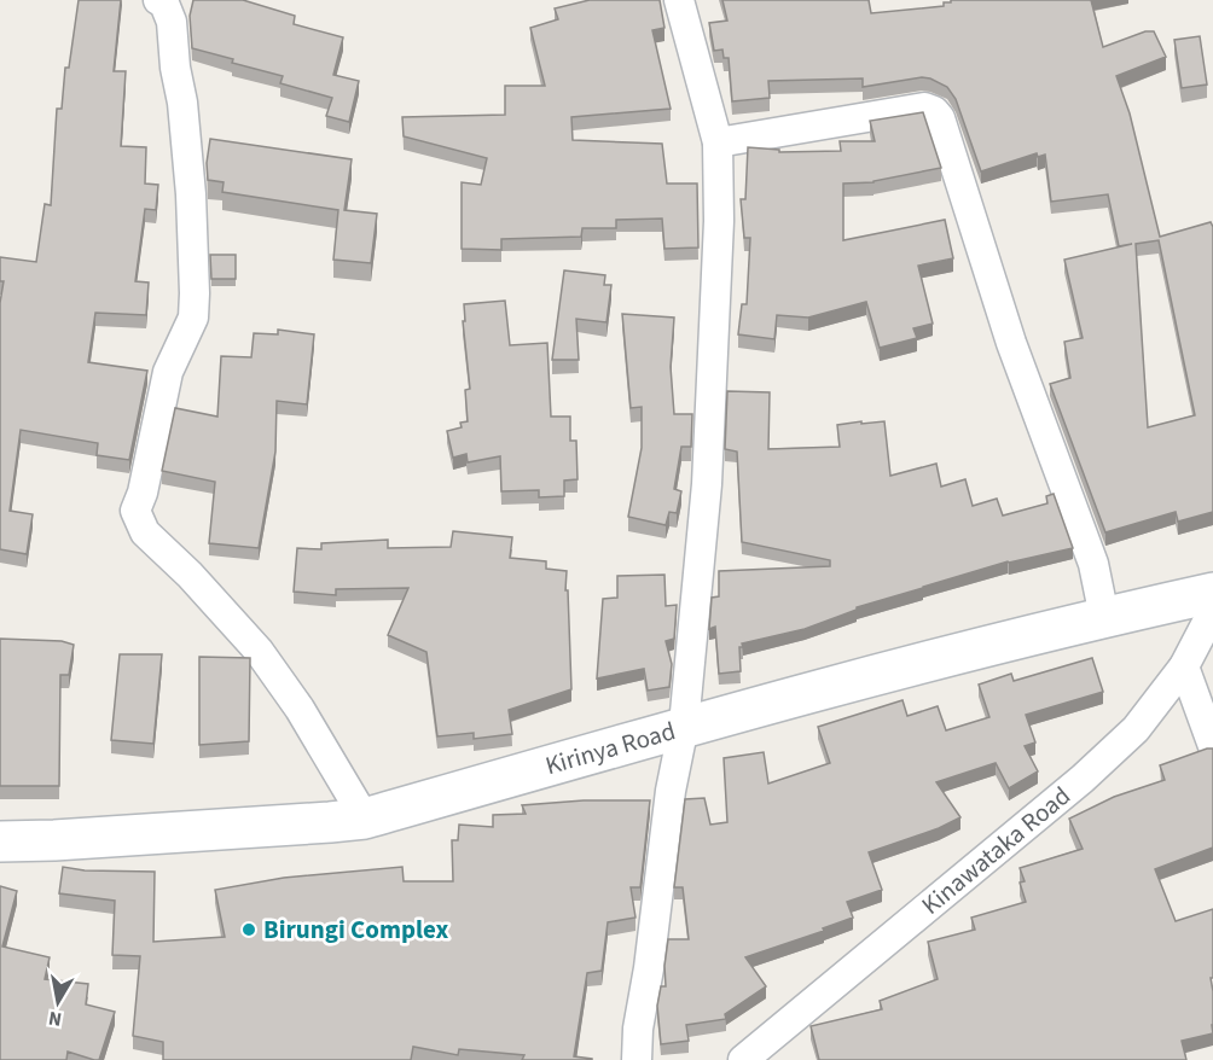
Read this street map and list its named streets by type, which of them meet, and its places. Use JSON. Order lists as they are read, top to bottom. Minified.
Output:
{"streets":{"main road":["Kirinya Road"],"street":["Kinawataka Road"]},"places":["Birungi Complex"],"north":"bottom"}
